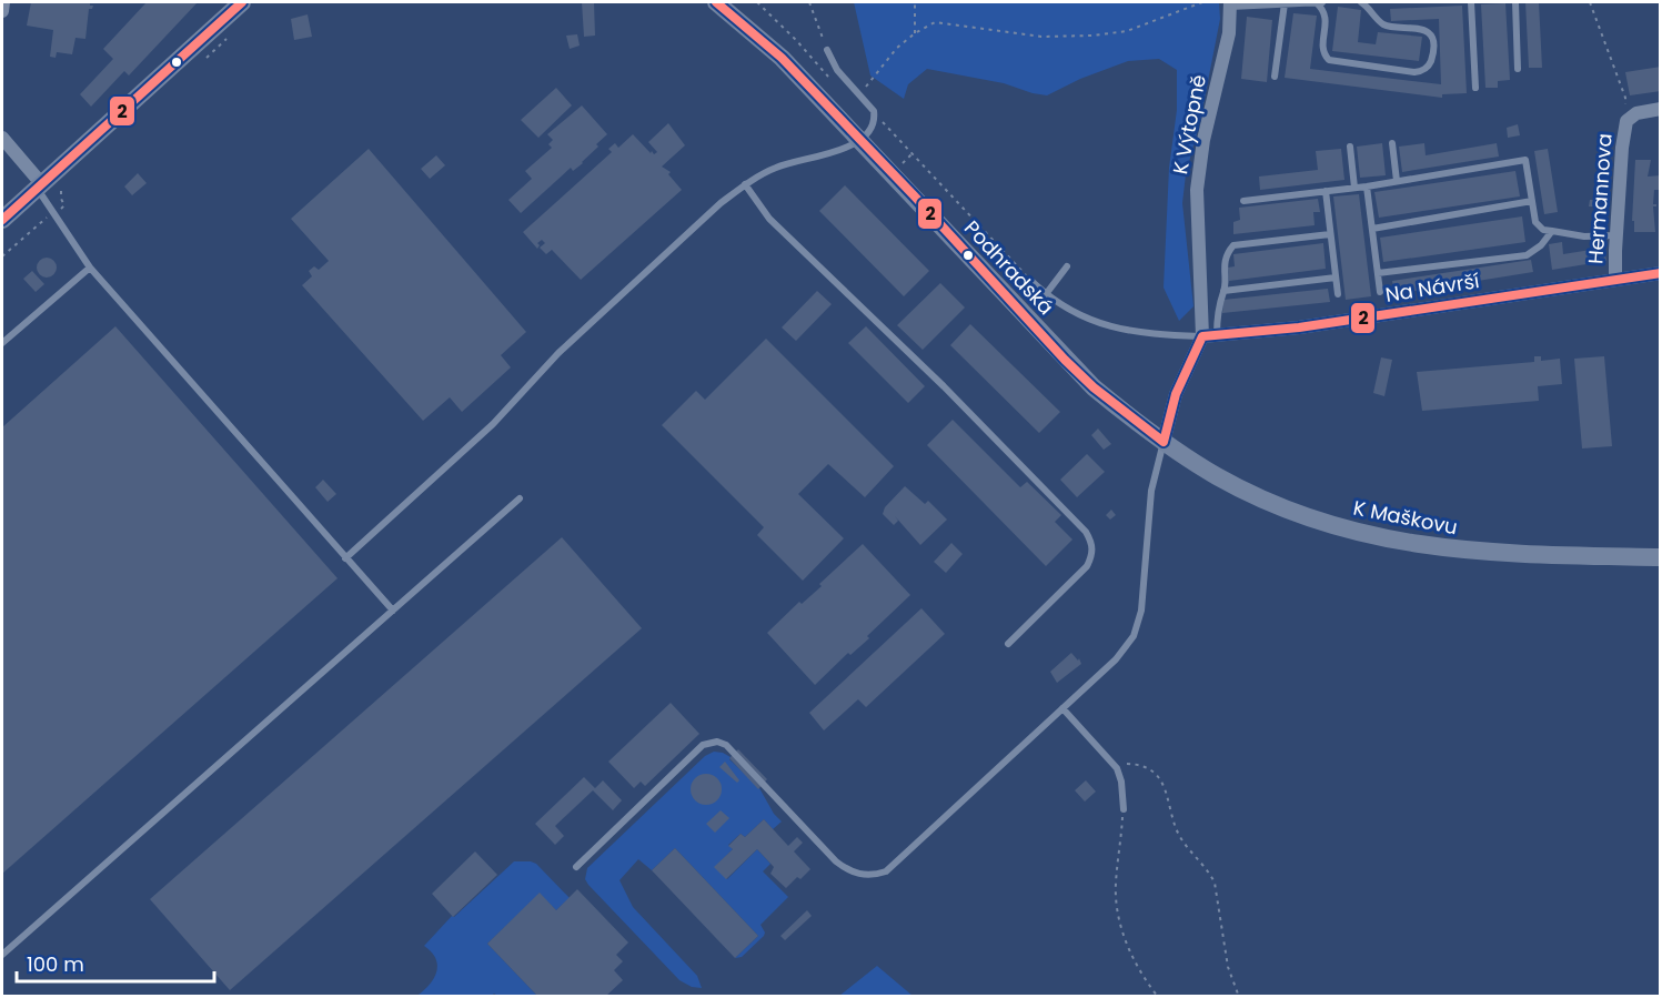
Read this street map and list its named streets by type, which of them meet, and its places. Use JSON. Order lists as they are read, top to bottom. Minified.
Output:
{"streets":{"main road":["Podhradská","K Maškovu"],"street":["K Výtopně","Hermannova","Na Návrší"]},"crossings":[["K Výtopně","Na Návrší"],["Hermannova","Na Návrší"],["Podhradská","K Maškovu"]],"lines":["transit line 2"],"scale_bar":"100 m"}
